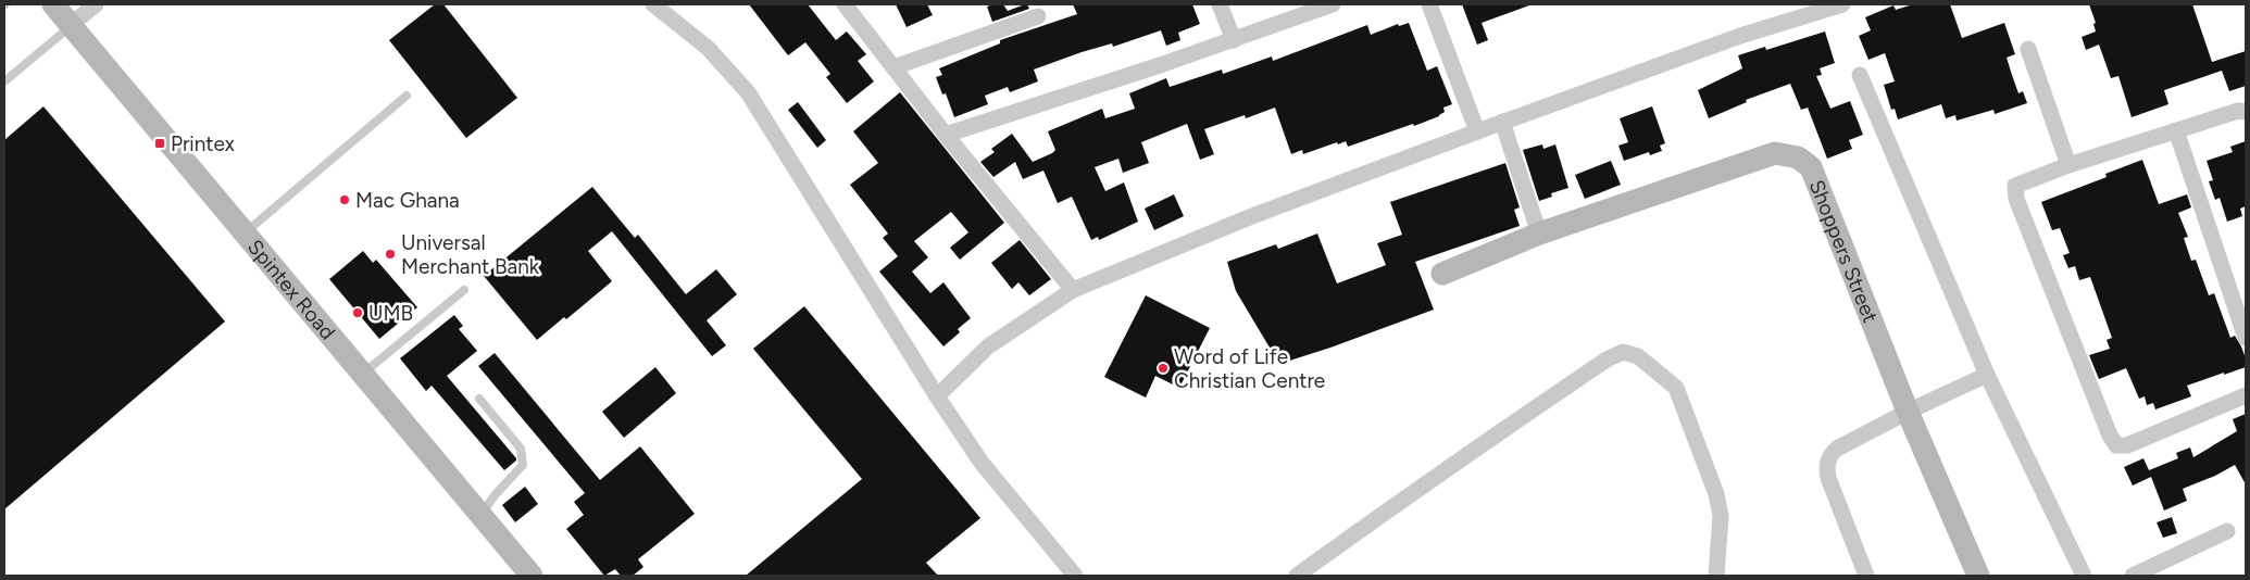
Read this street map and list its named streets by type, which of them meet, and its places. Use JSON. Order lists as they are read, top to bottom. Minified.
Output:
{"streets":{"street":["Shoppers Street","Spintex Road"]},"places":{"transit":["Printex"],"other":["Mac Ghana","Universal Merchant Bank","UMB","Word of Life Christian Centre"]}}
